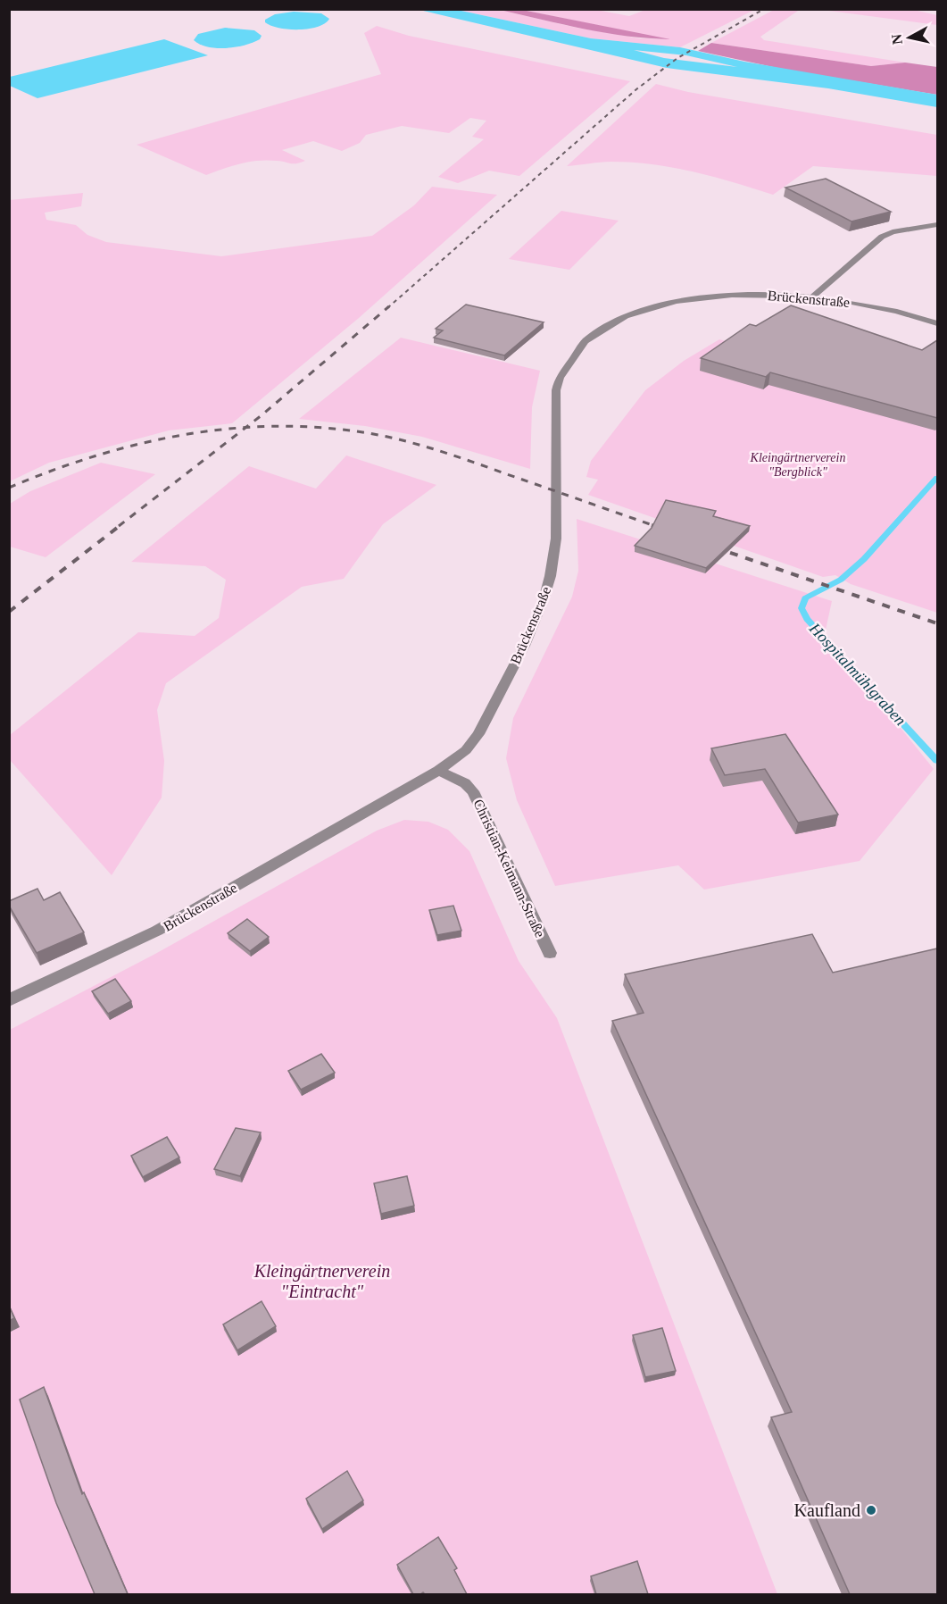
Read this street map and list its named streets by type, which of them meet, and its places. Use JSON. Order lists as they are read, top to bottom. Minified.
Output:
{"streets":{"street":["Brückenstraße","Christian-Keimann-Straße"]},"crossings":[["Brückenstraße","Christian-Keimann-Straße"]],"water":["Hospitalmühlgraben"],"parks":["Kleingärtnerverein \"Bergblick\"","Kleingärtnerverein \"Eintracht\""],"places":["Kaufland"],"north":"left"}
